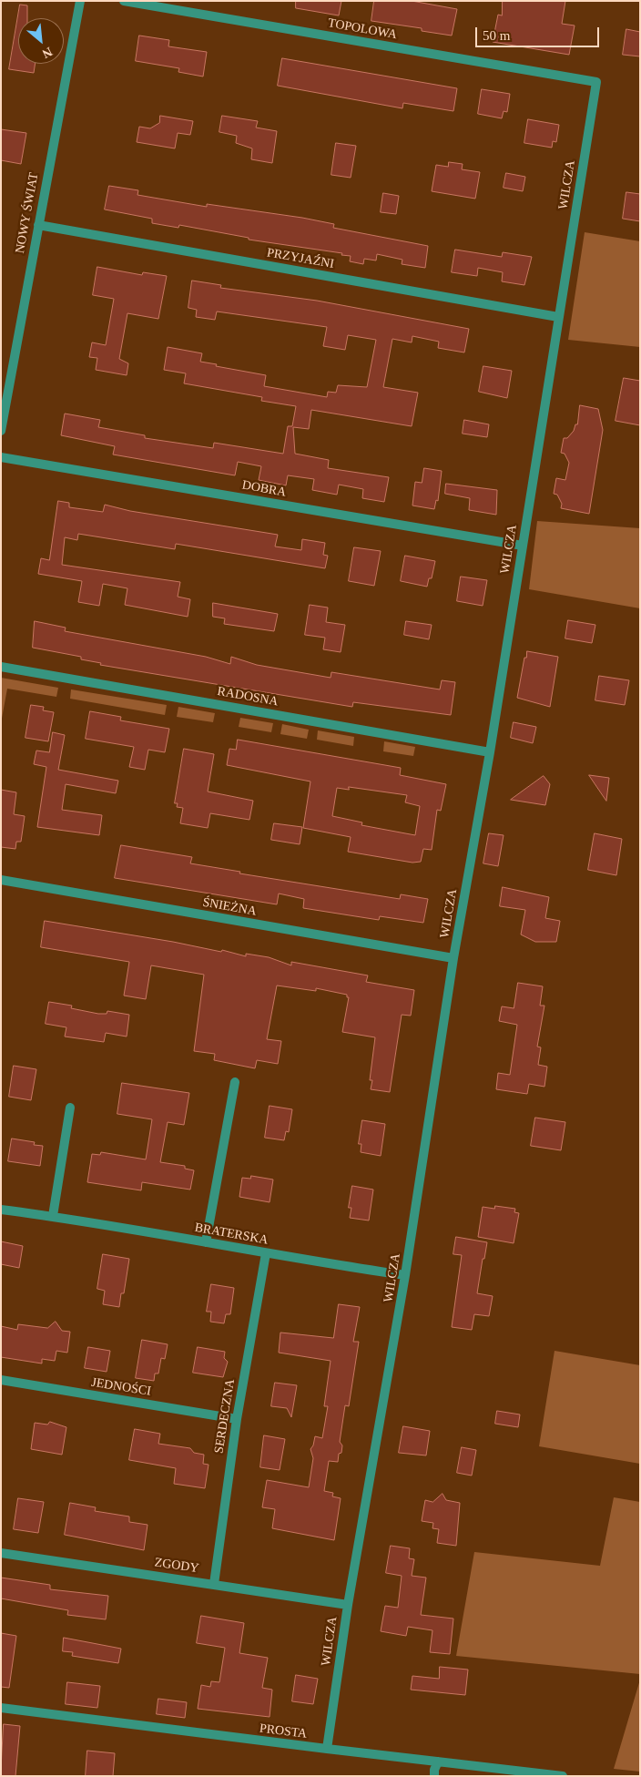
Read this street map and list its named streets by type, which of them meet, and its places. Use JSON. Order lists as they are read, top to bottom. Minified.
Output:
{"streets":{"street":["TOPOLOWA","WILCZA","NOWY ŚWIAT","PRZYJAŹNI","DOBRA","RADOSNA","ŚNIEŻNA","BRATERSKA","JEDNOŚCI","SERDECZNA","ZGODY","PROSTA"]},"crossings":[["TOPOLOWA","WILCZA"],["WILCZA","PRZYJAŹNI"],["WILCZA","DOBRA"],["WILCZA","RADOSNA"],["WILCZA","ŚNIEŻNA"],["WILCZA","BRATERSKA"],["WILCZA","ZGODY"],["WILCZA","PROSTA"],["NOWY ŚWIAT","PRZYJAŹNI"],["BRATERSKA","SERDECZNA"],["JEDNOŚCI","SERDECZNA"],["SERDECZNA","ZGODY"]],"scale_bar":"50 m","north":"bottom right"}
